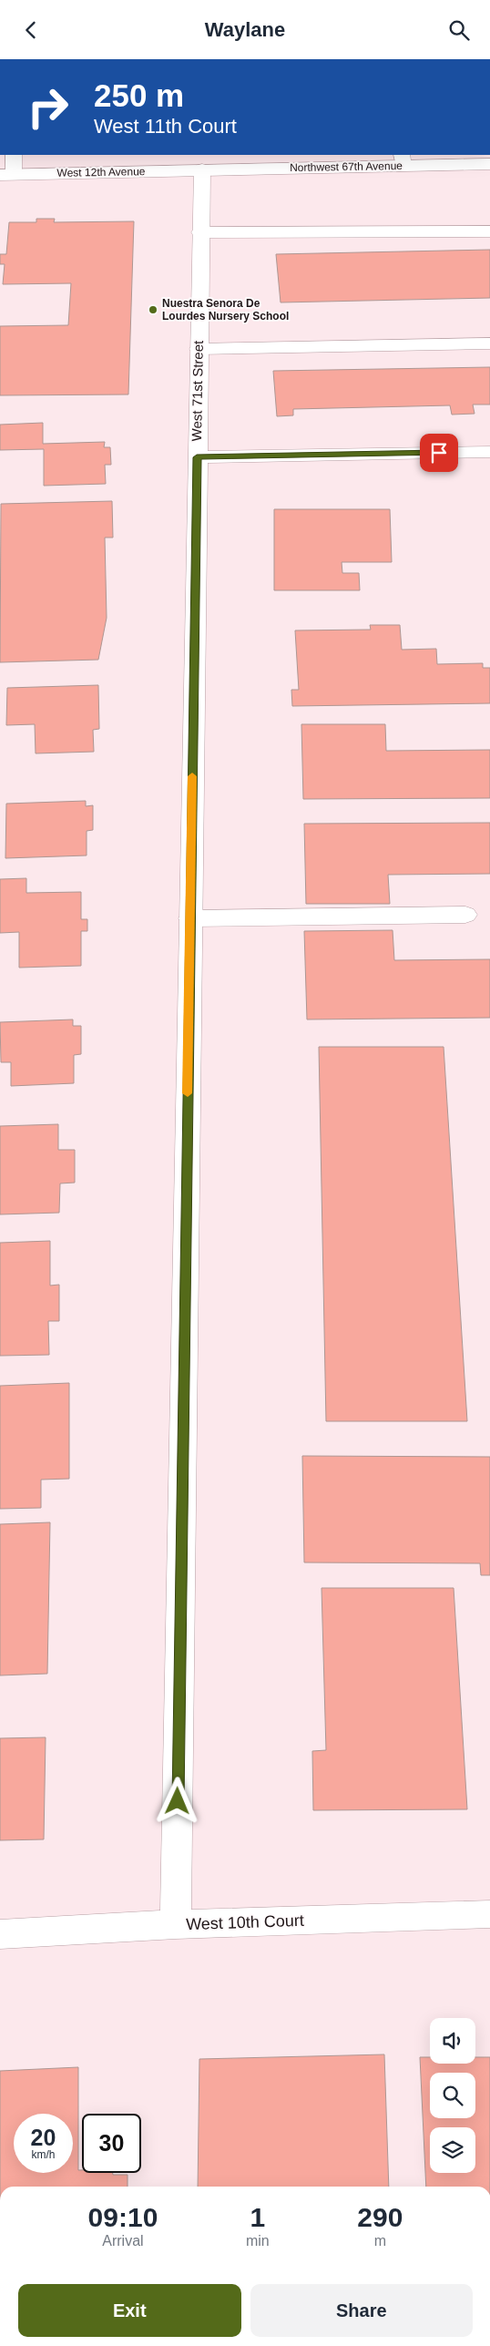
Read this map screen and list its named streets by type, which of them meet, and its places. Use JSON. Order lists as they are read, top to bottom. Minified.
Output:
{"streets":{"street":["Northwest 67th Avenue","West 12th Avenue","West 71st Street","West 10th Court"]},"crossings":[["Northwest 67th Avenue","West 12th Avenue"],["Northwest 67th Avenue","West 71st Street"],["West 12th Avenue","West 71st Street"],["West 71st Street","West 10th Court"]],"places":["Nuestra Senora De Lourdes Nursery School"],"page":{"header":"Waylane","turn":["250 m","West 11th Court"],"speed":"20 km/h","limit":"30","eta":["09:10","Arrival","1","min","290","m"],"buttons":["Exit","Share"]}}
